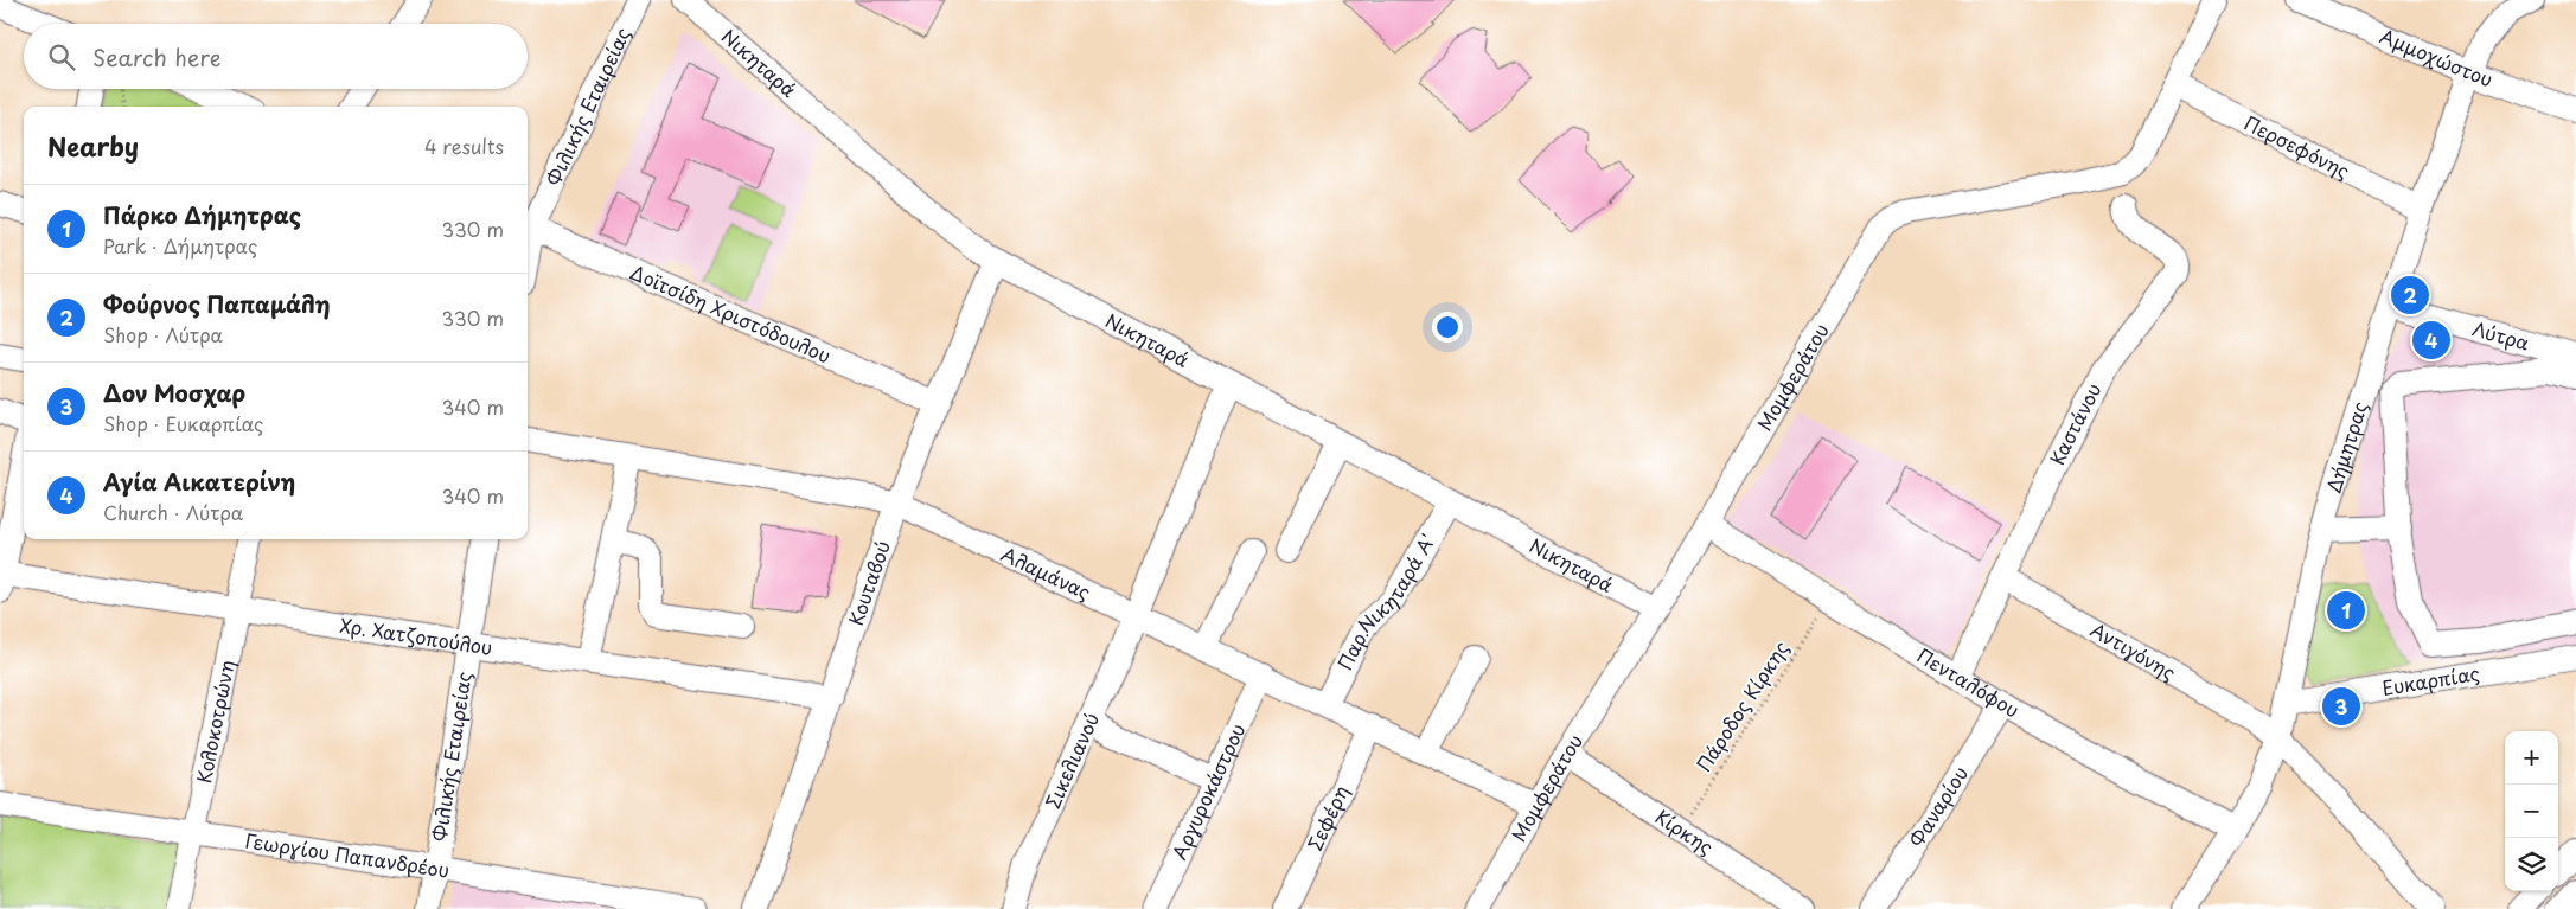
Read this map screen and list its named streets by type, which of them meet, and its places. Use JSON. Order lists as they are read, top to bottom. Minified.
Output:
{"streets":{"street":["Αμμοχώστου","Νικηταρά","Φιλικής Εταιρείας","Περσεφόνης","Δοϊτσίδη Χριστόδουλου","Λύτρα","Μομφεράτου","Καστάνου","Δήμητρας","Αλαμάνας","Κουταβού","Παρ.Νικηταρά Α'","Χρ. Χατζοπούλου","Αντιγόνης","Ευκαρπίας","Πενταλόφου","Κολοκοτρώνη","Σικελιανού","Αργυροκάστρου","Φαναρίου","Σεφέρη","Κίρκης","Γεωργίου Παπανδρέου"],"path":["Πάροδος Κίρκης"]},"crossings":[["Αμμοχώστου","Δήμητρας"],["Νικηταρά","Μομφεράτου"],["Νικηταρά","Κουταβού"],["Νικηταρά","Παρ.Νικηταρά Α'"],["Νικηταρά","Σικελιανού"],["Φιλικής Εταιρείας","Δοϊτσίδη Χριστόδουλου"],["Φιλικής Εταιρείας","Χρ. Χατζοπούλου"],["Φιλικής Εταιρείας","Γεωργίου Παπανδρέου"],["Περσεφόνης","Μομφεράτου"],["Περσεφόνης","Δήμητρας"],["Δοϊτσίδη Χριστόδουλου","Κουταβού"],["Λύτρα","Δήμητρας"],["Μομφεράτου","Αλαμάνας"],["Μομφεράτου","Πενταλόφου"],["Μομφεράτου","Κίρκης"],["Καστάνου","Αντιγόνης"],["Καστάνου","Πενταλόφου"],["Δήμητρας","Αντιγόνης"],["Δήμητρας","Ευκαρπίας"],["Δήμητρας","Πενταλόφου"],["Αλαμάνας","Κουταβού"],["Αλαμάνας","Παρ.Νικηταρά Α'"],["Αλαμάνας","Σικελιανού"],["Αλαμάνας","Αργυροκάστρου"],["Αλαμάνας","Σεφέρη"],["Κουταβού","Χρ. Χατζοπούλου"],["Χρ. Χατζοπούλου","Κολοκοτρώνη"],["Πενταλόφου","Πάροδος Κίρκης"],["Πενταλόφου","Φαναρίου"],["Πάροδος Κίρκης","Κίρκης"],["Κολοκοτρώνη","Γεωργίου Παπανδρέου"]],"page":{"search":"Search here","heading":["Nearby","4 results"],"list":[{"mark":"1","name":"Πάρκο Δήμητρας","note":"Park · Δήμητρας","value":"330 m"},{"mark":"2","name":"Φούρνος Παπαμάλη","note":"Shop · Λύτρα","value":"330 m"},{"mark":"3","name":"Δον Μοσχαρ","note":"Shop · Ευκαρπίας","value":"340 m"},{"mark":"4","name":"Αγία Αικατερίνη","note":"Church · Λύτρα","value":"340 m"}],"pins":["2","4","1","3"],"map_buttons":["+","−"]}}
